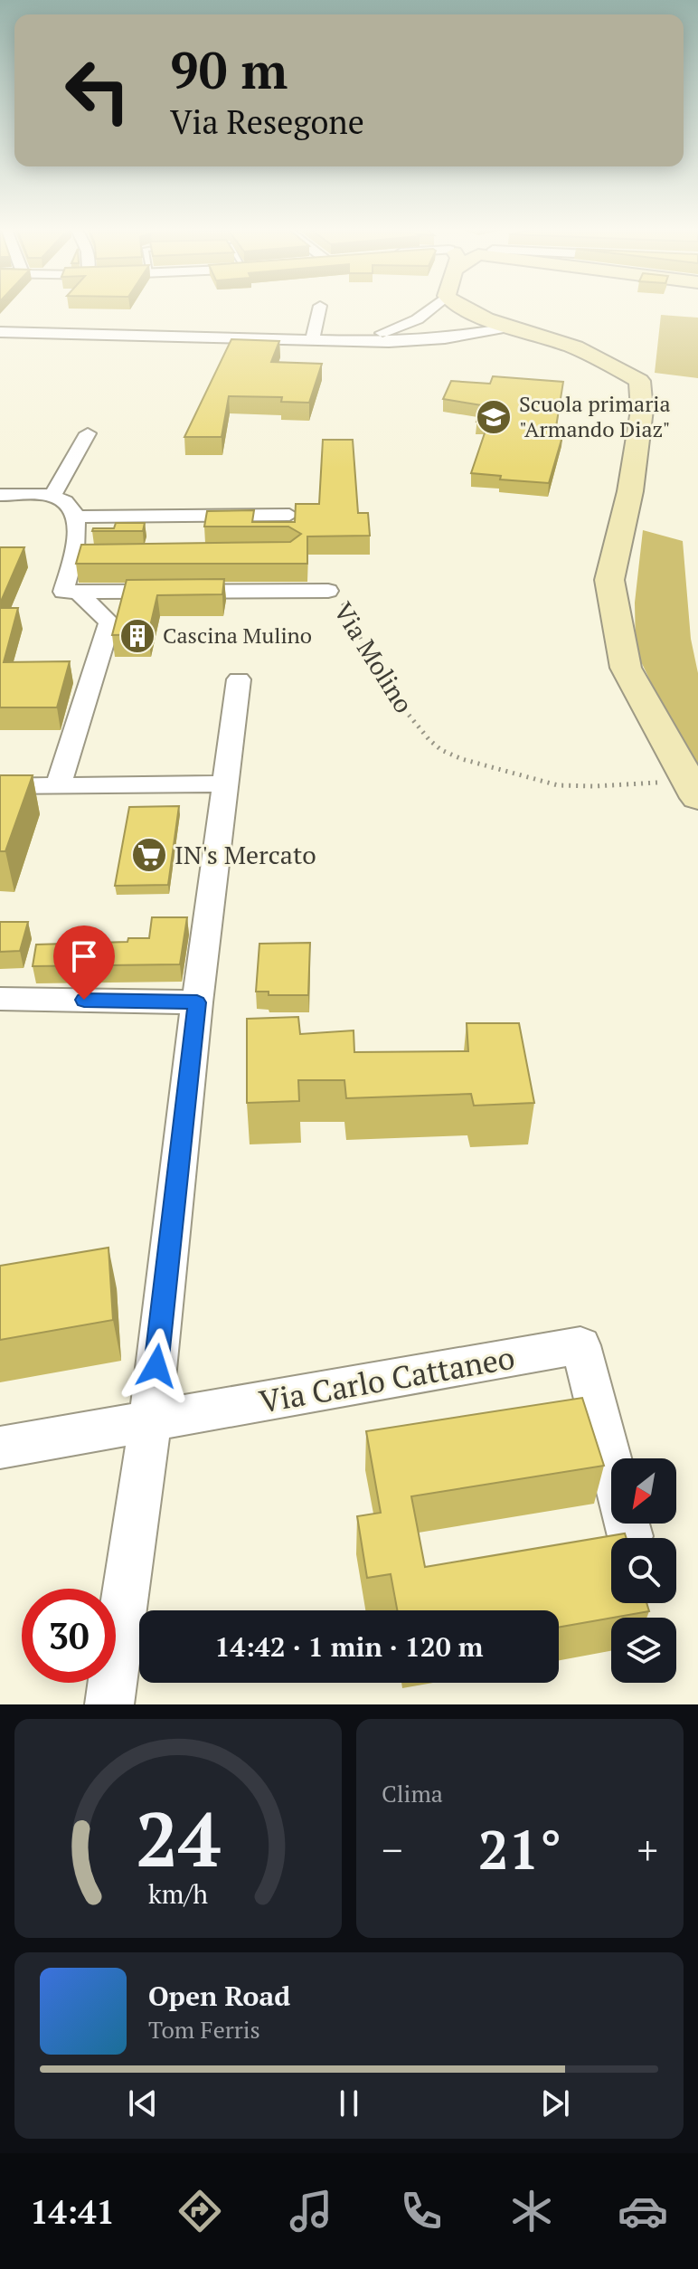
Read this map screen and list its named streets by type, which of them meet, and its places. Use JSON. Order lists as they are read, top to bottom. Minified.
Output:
{"streets":{"street":["Via Molino","Via Carlo Cattaneo"]},"places":{"school or university":["Scuola primaria \"Armando Diaz\""],"building":["Cascina Mulino"],"supermarket":["IN's Mercato"]},"north":"bottom left","page":{"turn":["90 m","Via Resegone"],"limit":"30","trip":"14:42 · 1 min · 120 m","tile":"Clima","heat":["−","21°","+"],"song":["Open Road","Tom Ferris"],"tabs":"14:41","gauge":["24","km/h"]}}
